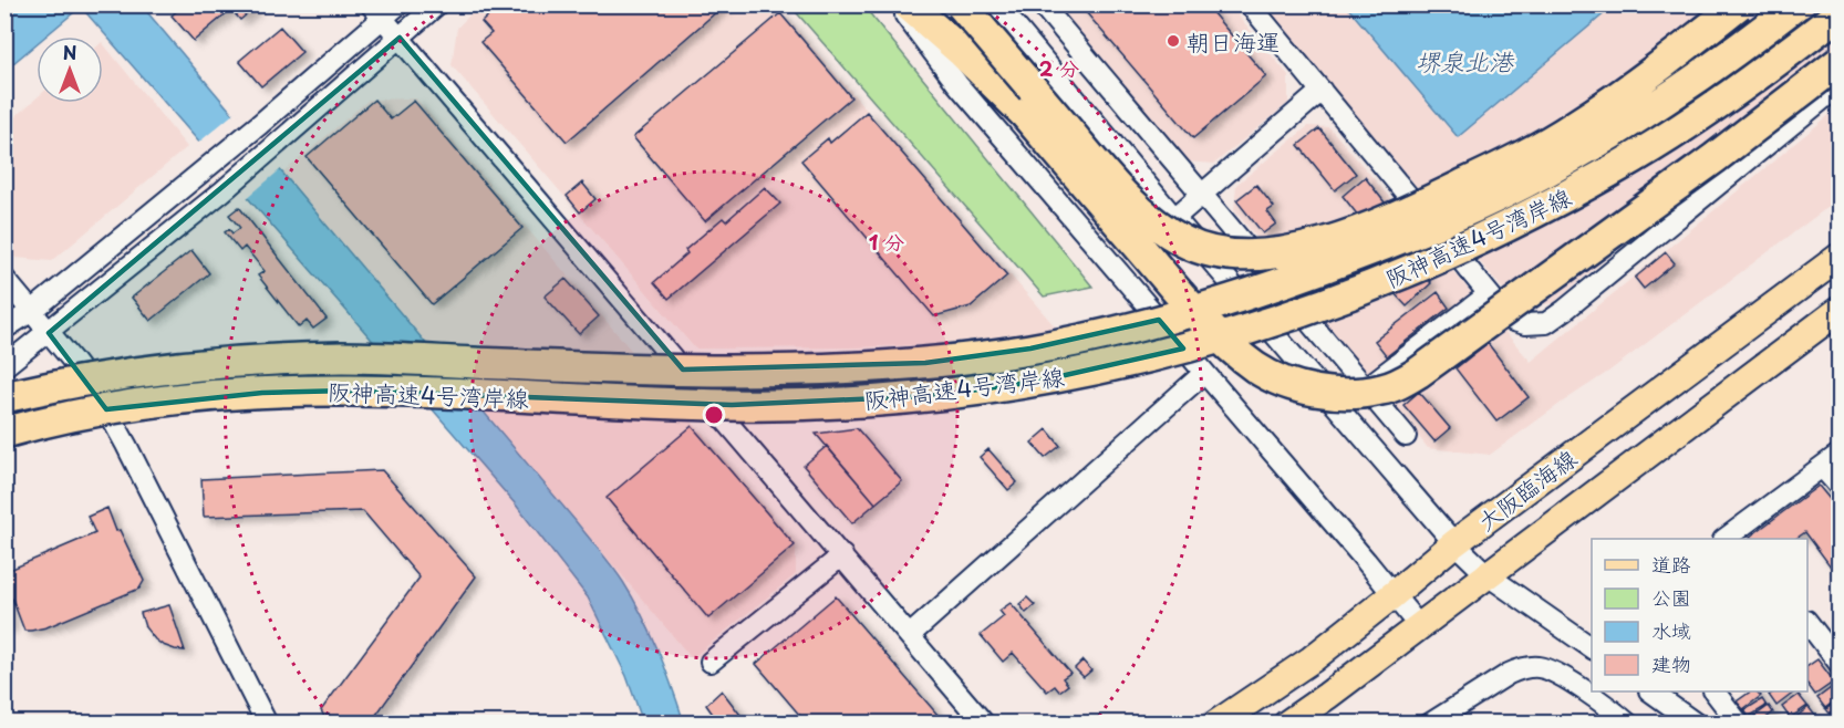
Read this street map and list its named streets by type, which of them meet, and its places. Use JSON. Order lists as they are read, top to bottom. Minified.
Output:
{"streets":{"highway":["阪神高速4号湾岸線"],"main road":["大阪臨海線"]},"water":["堺泉北港"],"places":["朝日海運"],"legend":["道路","公園","水域","建物"],"north":"top","rings":["2 分","1 分"]}
